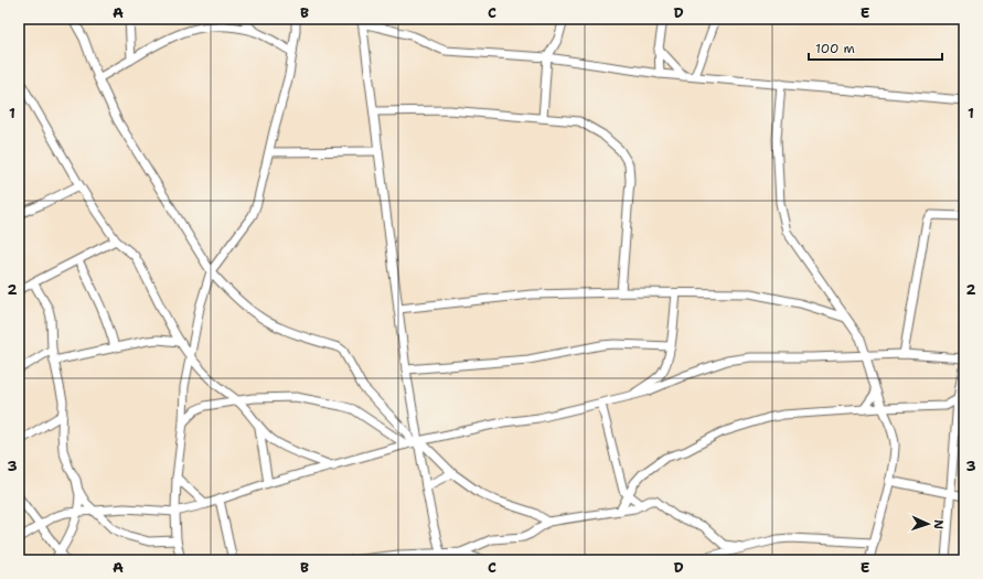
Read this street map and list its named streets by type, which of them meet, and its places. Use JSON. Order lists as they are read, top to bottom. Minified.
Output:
{"scale_bar":"100 m","north":"right","grid":{"columns":["A","B","C","D","E"],"rows":["1","2","3"]}}
